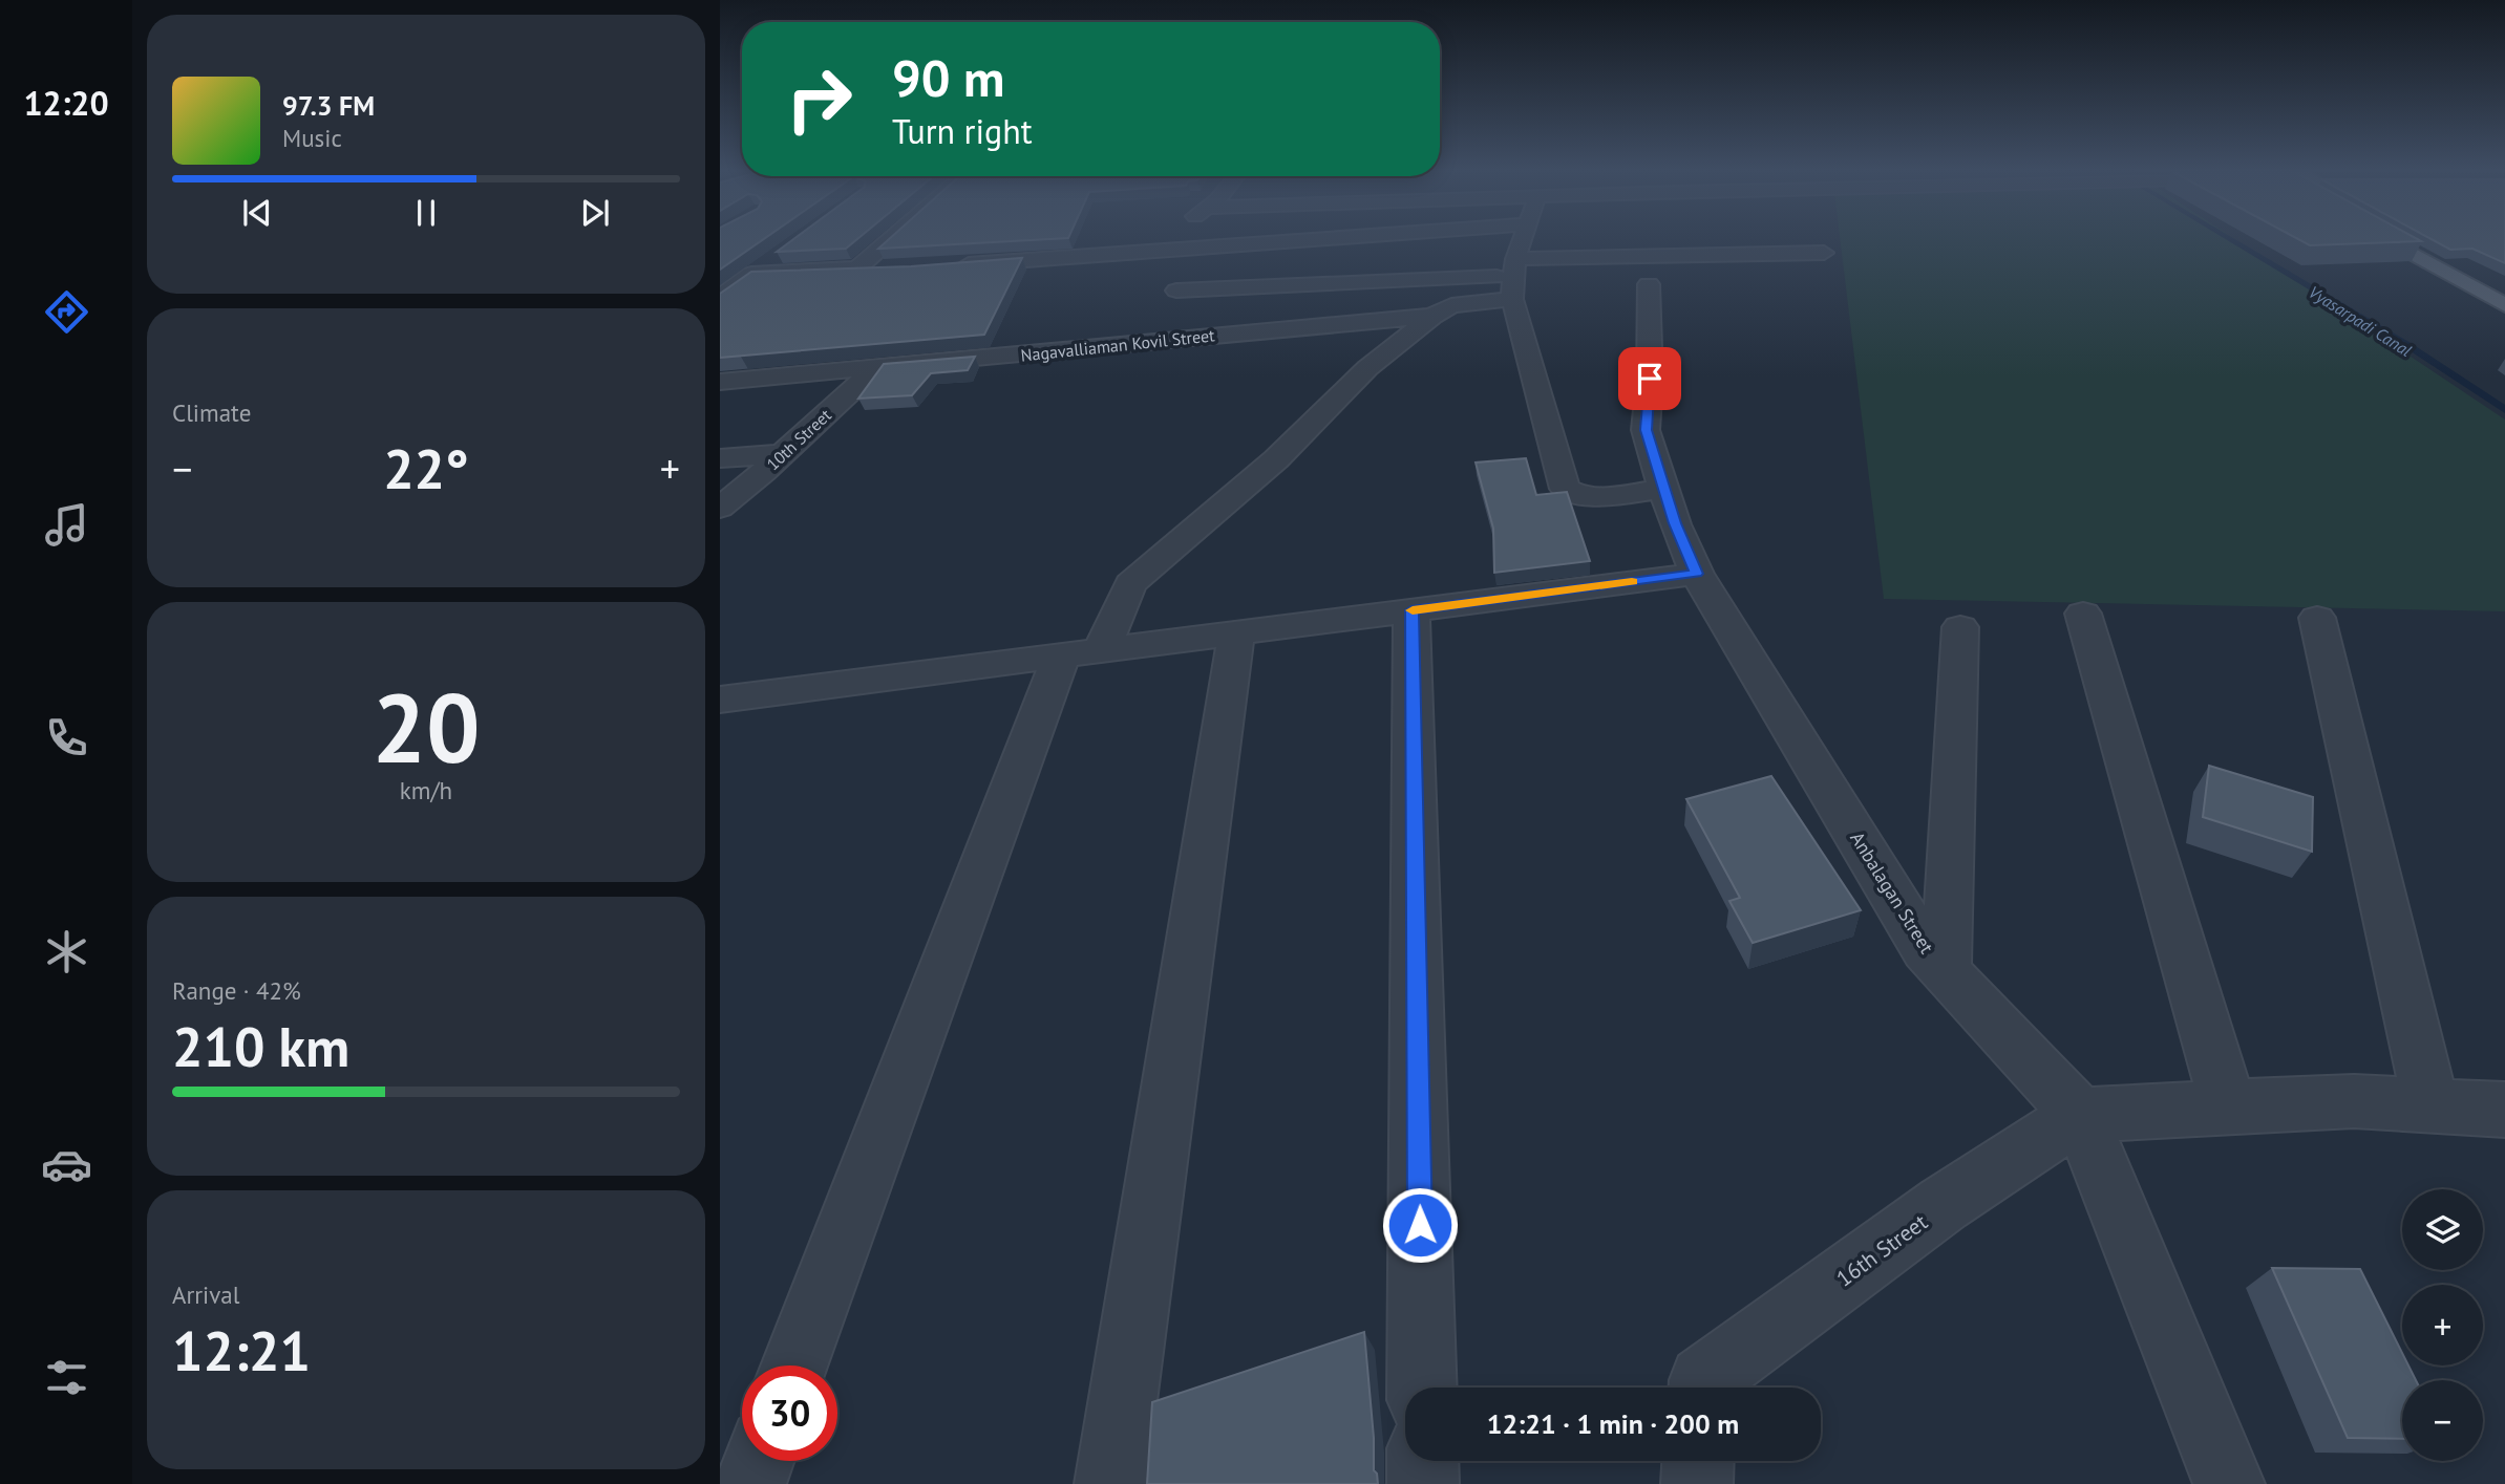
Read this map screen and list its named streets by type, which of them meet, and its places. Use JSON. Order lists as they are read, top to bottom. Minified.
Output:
{"streets":{"street":["Nagavalliaman Kovil Street","10th Street","Anbalagan Street","16th Street"]},"crossings":[["Nagavalliaman Kovil Street","10th Street"],["Anbalagan Street","16th Street"]],"water":["Vyasarpadi Canal"],"page":{"tabs":"12:20","turn":["90 m","Turn right"],"song":["97.3 FM","Music"],"tile":["Climate",["20","km/h"],["Range · 42%","210 km"],["Arrival","12:21"]],"heat":["−","22°","+"],"map_buttons":["+","−"],"limit":"30","trip":"12:21 · 1 min · 200 m"}}
